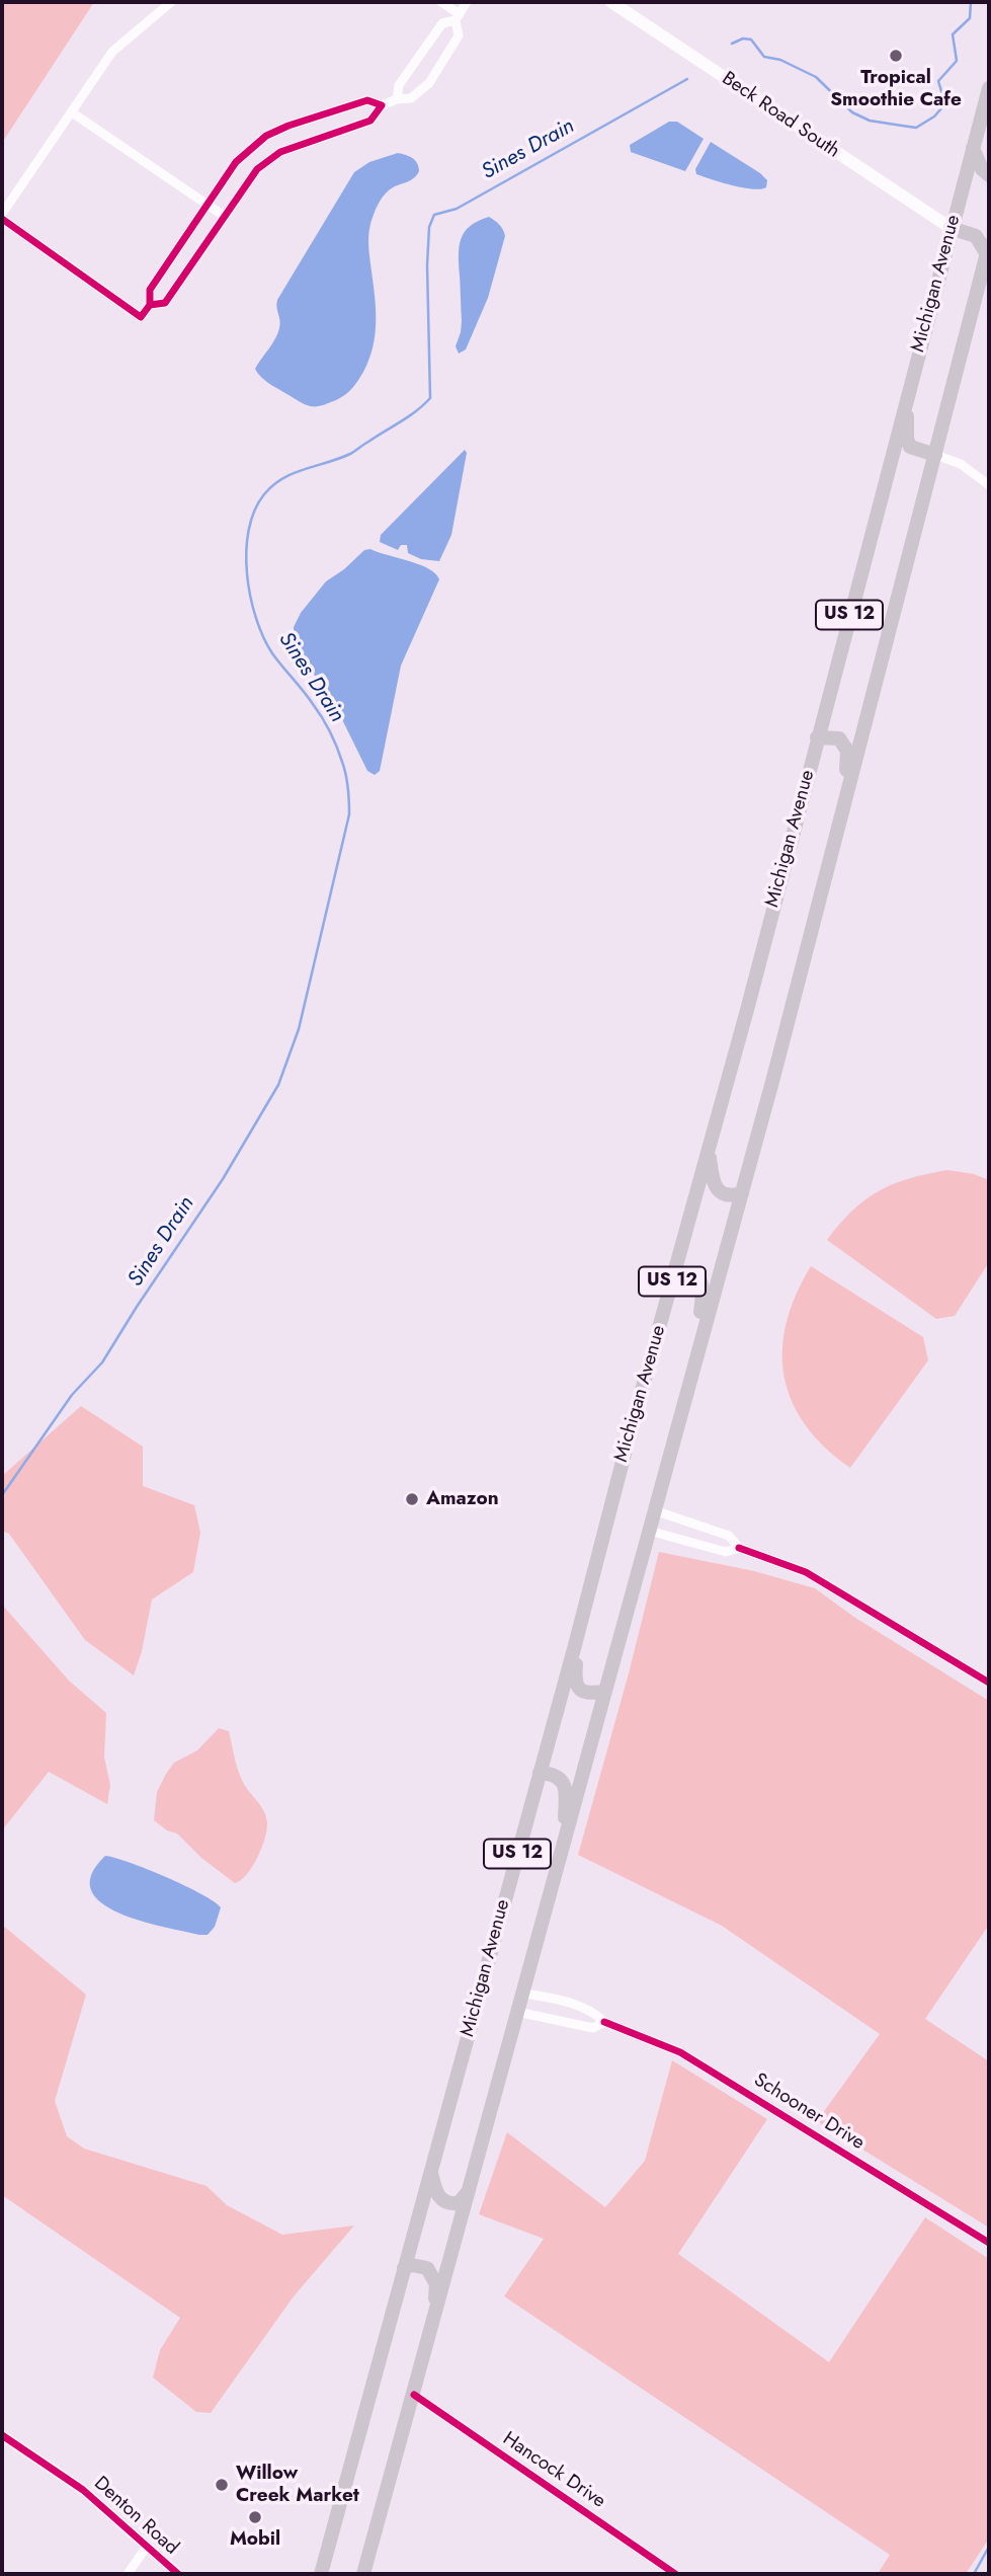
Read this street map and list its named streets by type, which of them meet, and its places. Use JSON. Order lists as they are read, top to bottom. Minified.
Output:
{"streets":{"main road":["Beck Road South","Michigan Avenue","US 12"],"street":["Schooner Drive","Hancock Drive","Denton Road"]},"crossings":[["Beck Road South","Michigan Avenue"],["US 12","Schooner Drive"],["US 12","Hancock Drive"]],"water":["Sines Drain"],"places":["Tropical Smoothie Cafe","Amazon","Willow Creek Market","Mobil"]}
